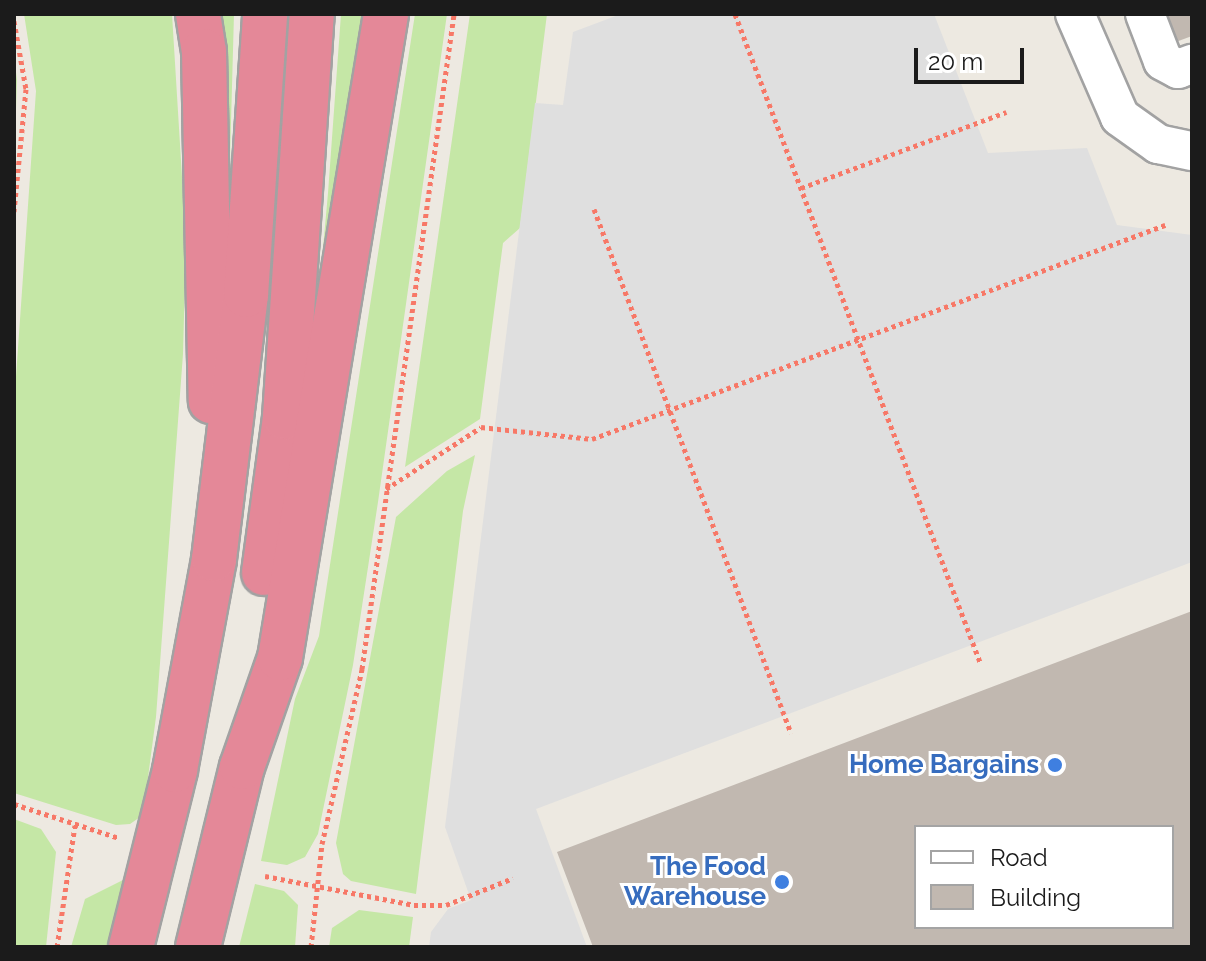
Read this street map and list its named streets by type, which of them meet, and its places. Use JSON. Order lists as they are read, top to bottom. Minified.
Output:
{"places":["Home Bargains","The Food Warehouse"],"legend":["Road","Building"],"scale_bar":"20 m"}
